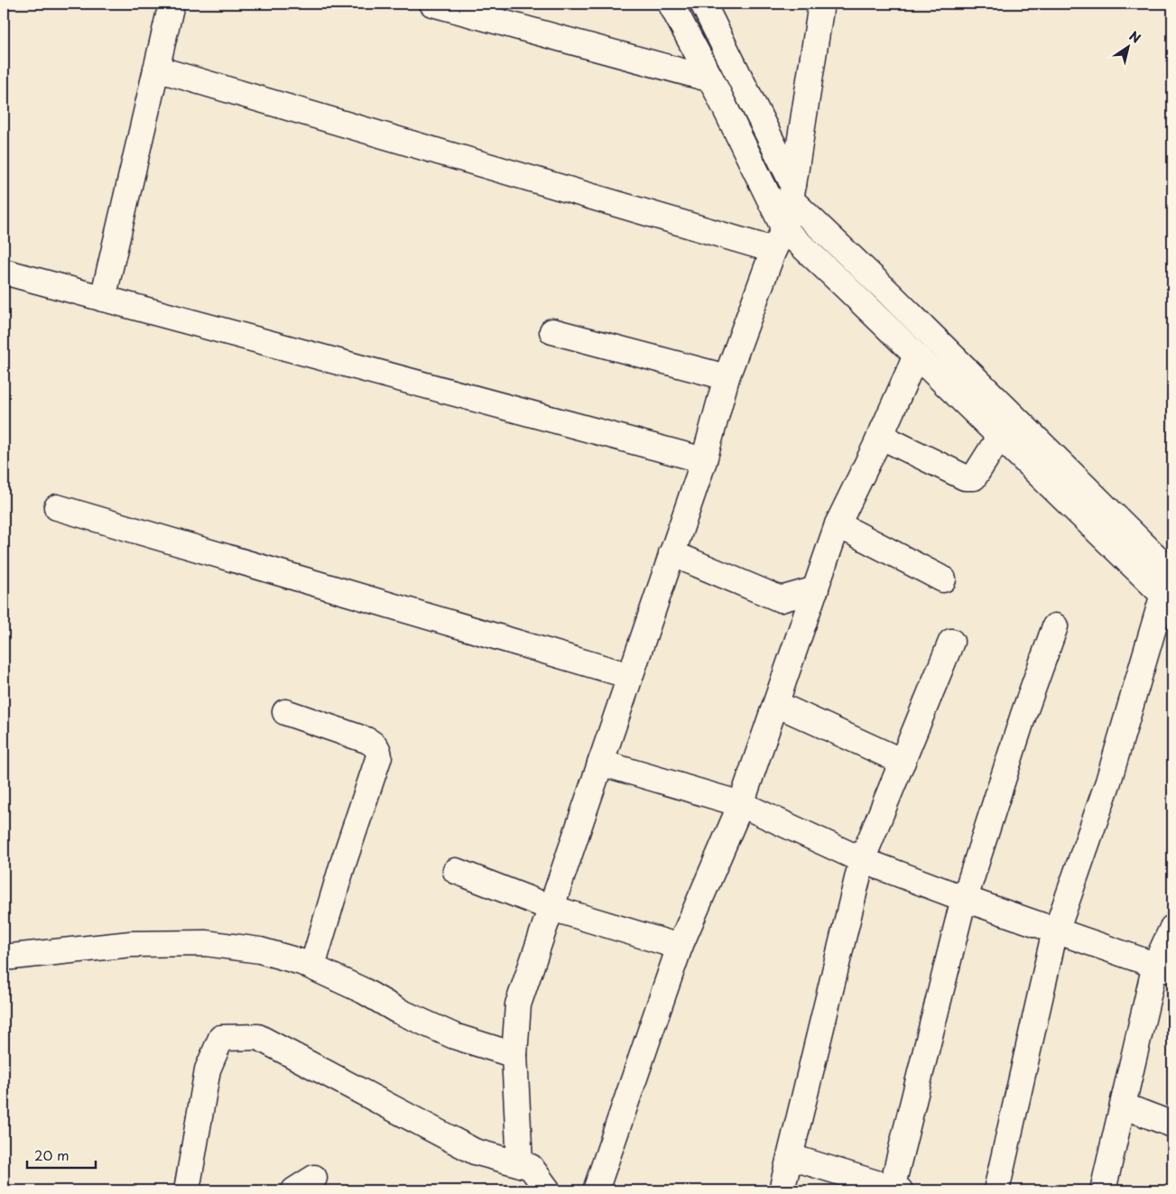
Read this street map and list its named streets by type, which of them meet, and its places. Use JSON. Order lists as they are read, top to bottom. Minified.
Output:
{"scale_bar":"20 m","north":"top right"}
